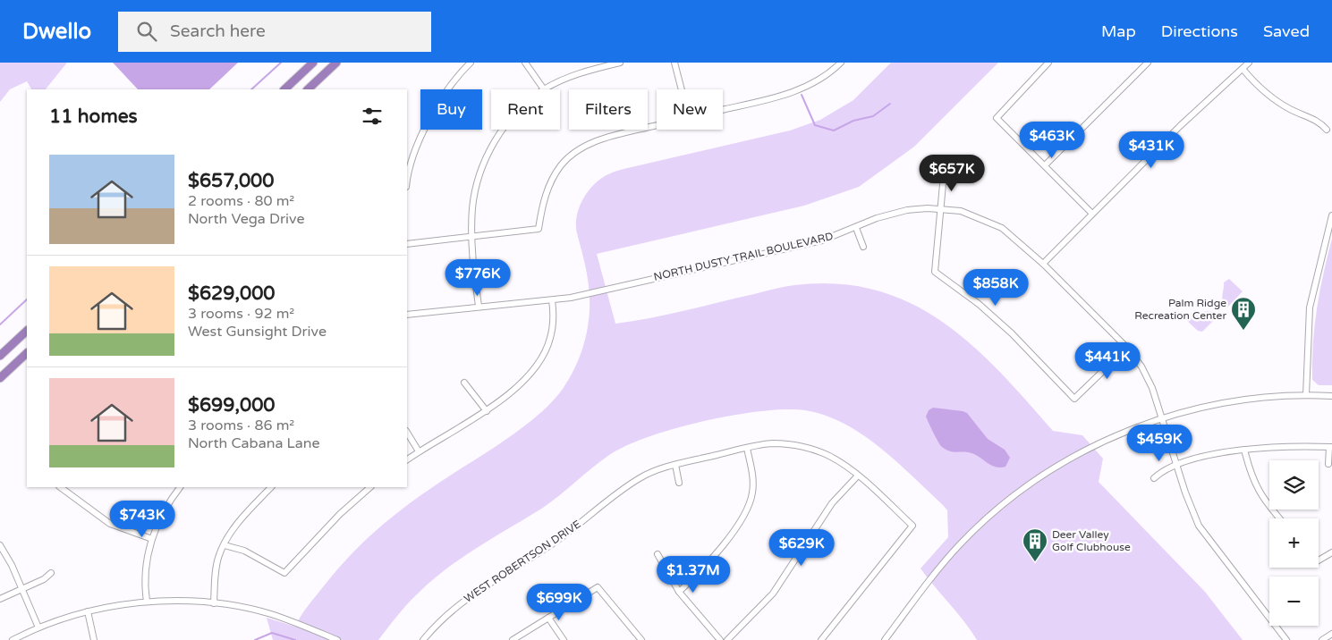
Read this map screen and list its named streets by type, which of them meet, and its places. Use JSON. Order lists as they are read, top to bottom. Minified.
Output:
{"streets":{"street":["NORTH DUSTY TRAIL BOULEVARD","WEST ROBERTSON DRIVE"]},"places":{"building":["Palm Ridge Recreation Center","Deer Valley Golf Clubhouse"]},"page":{"header":"Dwello","search":"Search here","nav":["Map","Directions","Saved"],"chip":["Buy","Rent","Filters","New"],"heading":"11 homes","price":["$463K","$431K","$657K","$776K","$858K","$441K","$459K","$743K","$629K","$1.37M","$699K"],"list":[{"name":"$657,000","note":"2 rooms · 80 m² · North Vega Drive"},{"name":"$629,000","note":"3 rooms · 92 m² · West Gunsight Drive"},{"name":"$699,000","note":"3 rooms · 86 m² · North Cabana Lane"}],"map_buttons":["+","−"]}}
